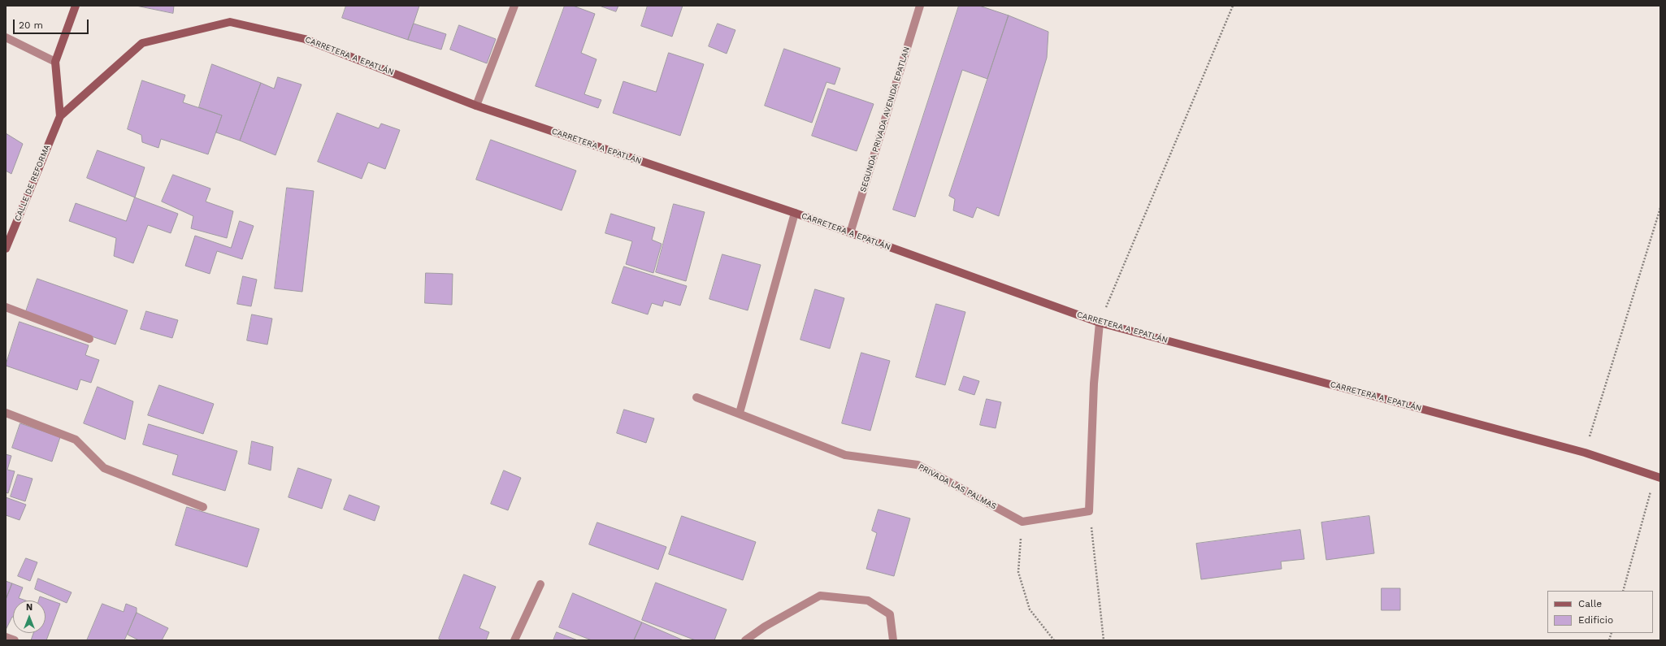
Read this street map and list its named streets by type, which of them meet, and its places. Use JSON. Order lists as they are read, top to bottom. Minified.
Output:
{"streets":{"main road":["CARRETERA A EPATLÁN","CALLE DE REFORMA"],"street":["SEGUNDA PRIVADA AVENIDA EPATLAN","PRIVADA LAS PALMAS"]},"crossings":[["CARRETERA A EPATLÁN","SEGUNDA PRIVADA AVENIDA EPATLAN"],["CARRETERA A EPATLÁN","CALLE DE REFORMA"]],"legend":["Calle","Edificio"],"scale_bar":"20 m","north":"top"}
